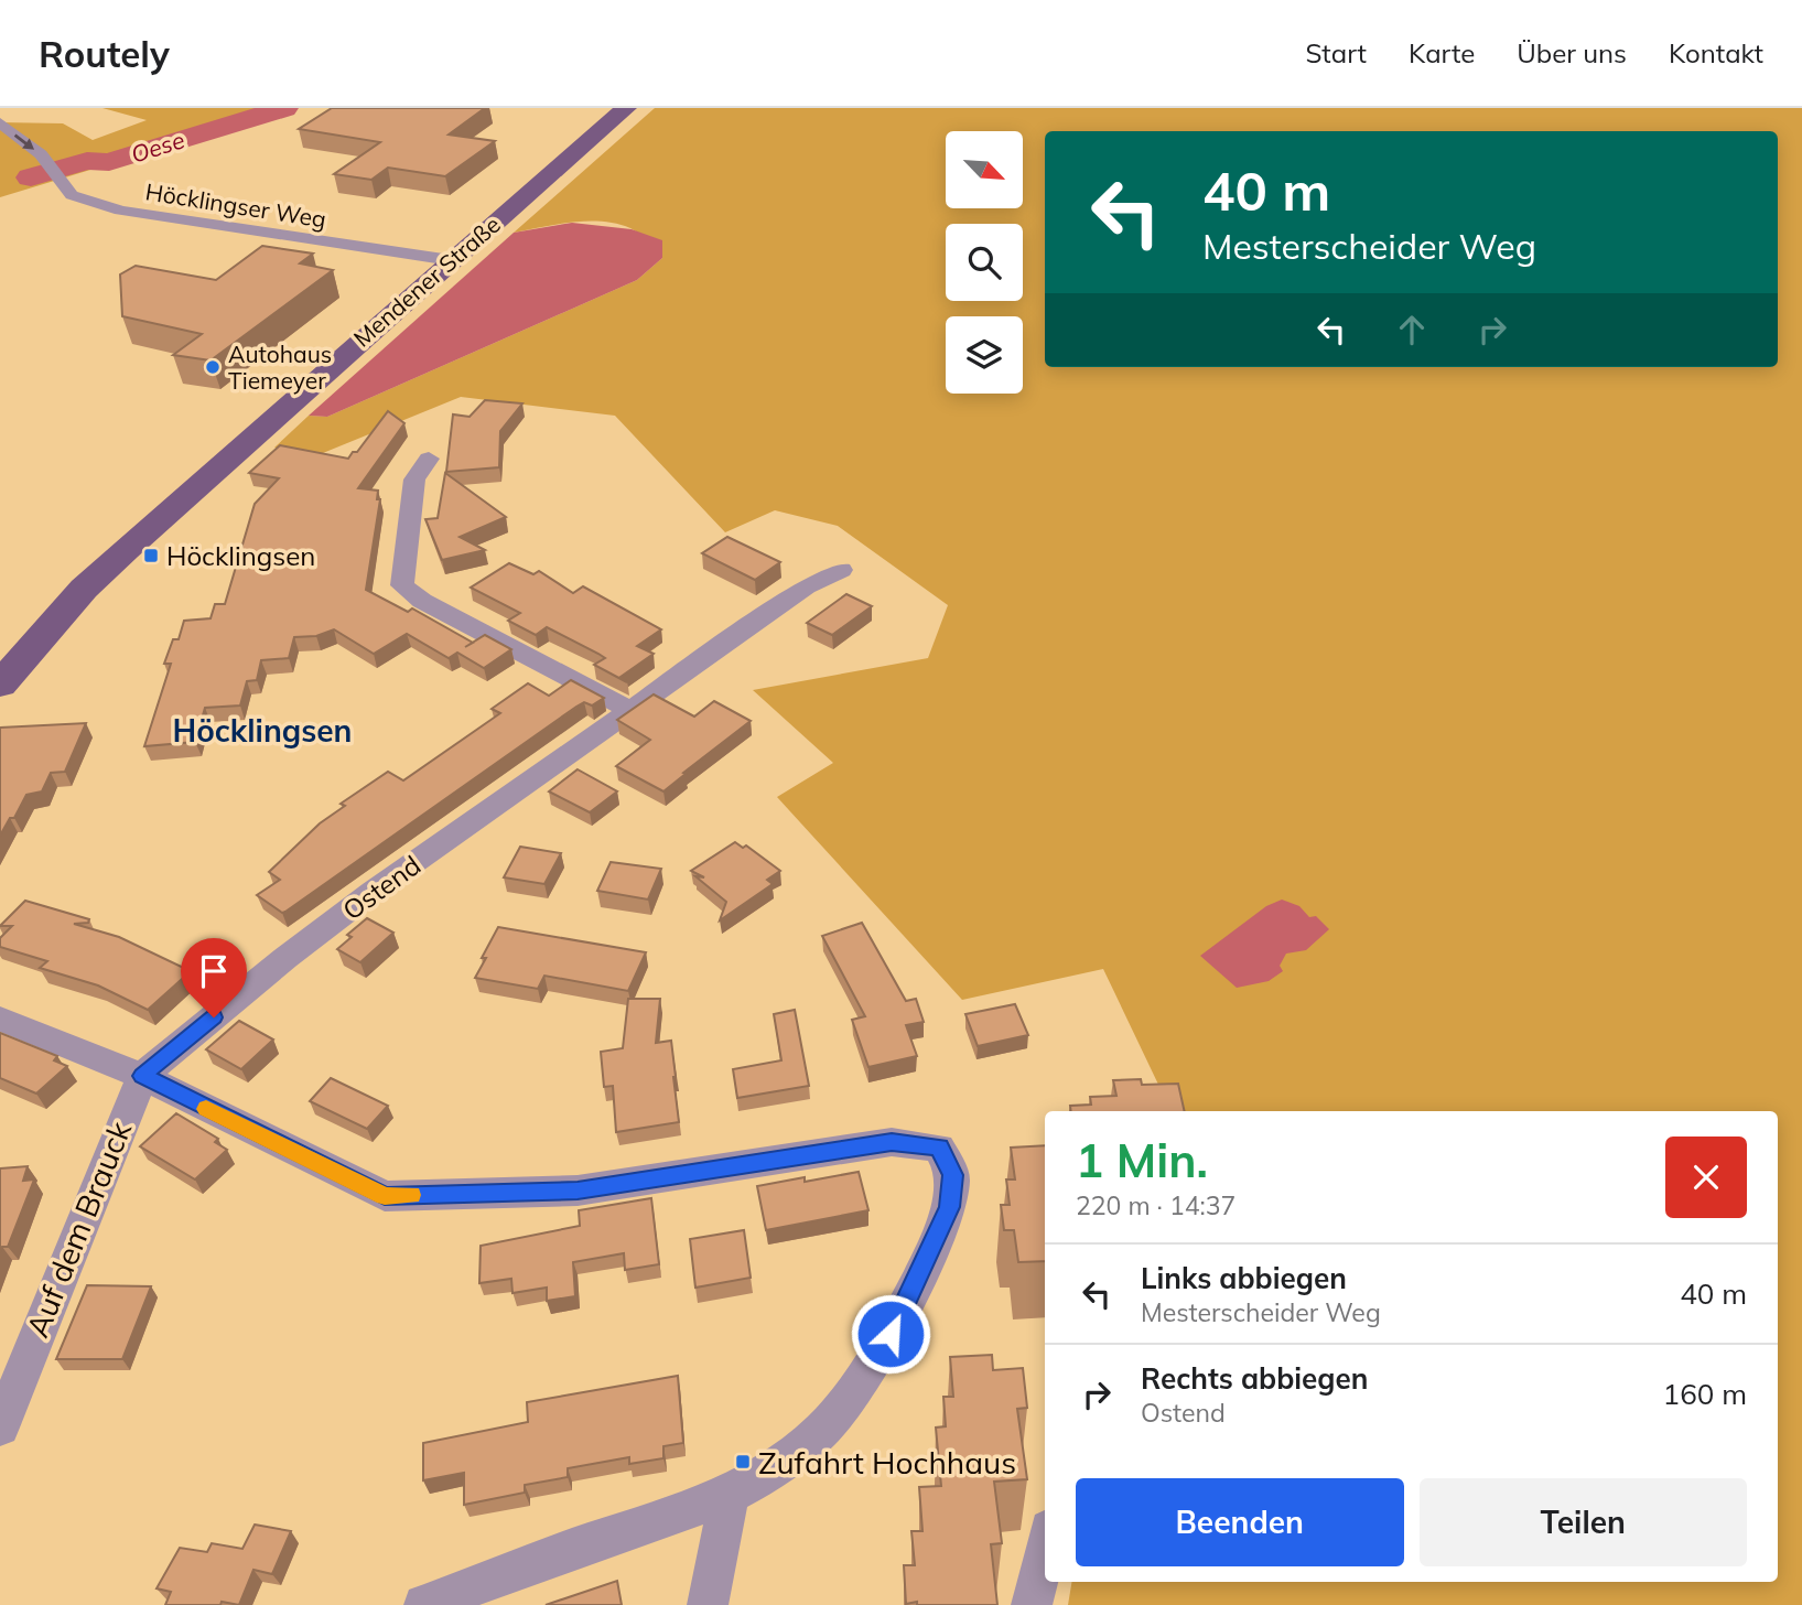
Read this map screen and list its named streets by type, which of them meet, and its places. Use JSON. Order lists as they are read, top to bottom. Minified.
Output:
{"streets":{"main road":["Mendener Straße"],"street":["Höcklingser Weg","Ostend","Auf dem Brauck"]},"crossings":[["Höcklingser Weg","Mendener Straße"],["Ostend","Auf dem Brauck"]],"districts":["Höcklingsen"],"water":["Oese"],"places":{"other":["Autohaus Tiemeyer"],"transit":["Höcklingsen","Zufahrt Hochhaus"]},"north":"bottom right","page":{"header":"Routely","nav":["Start","Karte","Über uns","Kontakt"],"turn":["40 m","Mesterscheider Weg"],"heading":["1 Min.","220 m · 14:37"],"list":[{"name":"Links abbiegen","note":"Mesterscheider Weg","value":"40 m"},{"name":"Rechts abbiegen","note":"Ostend","value":"160 m"}],"buttons":["Beenden","Teilen"]}}
